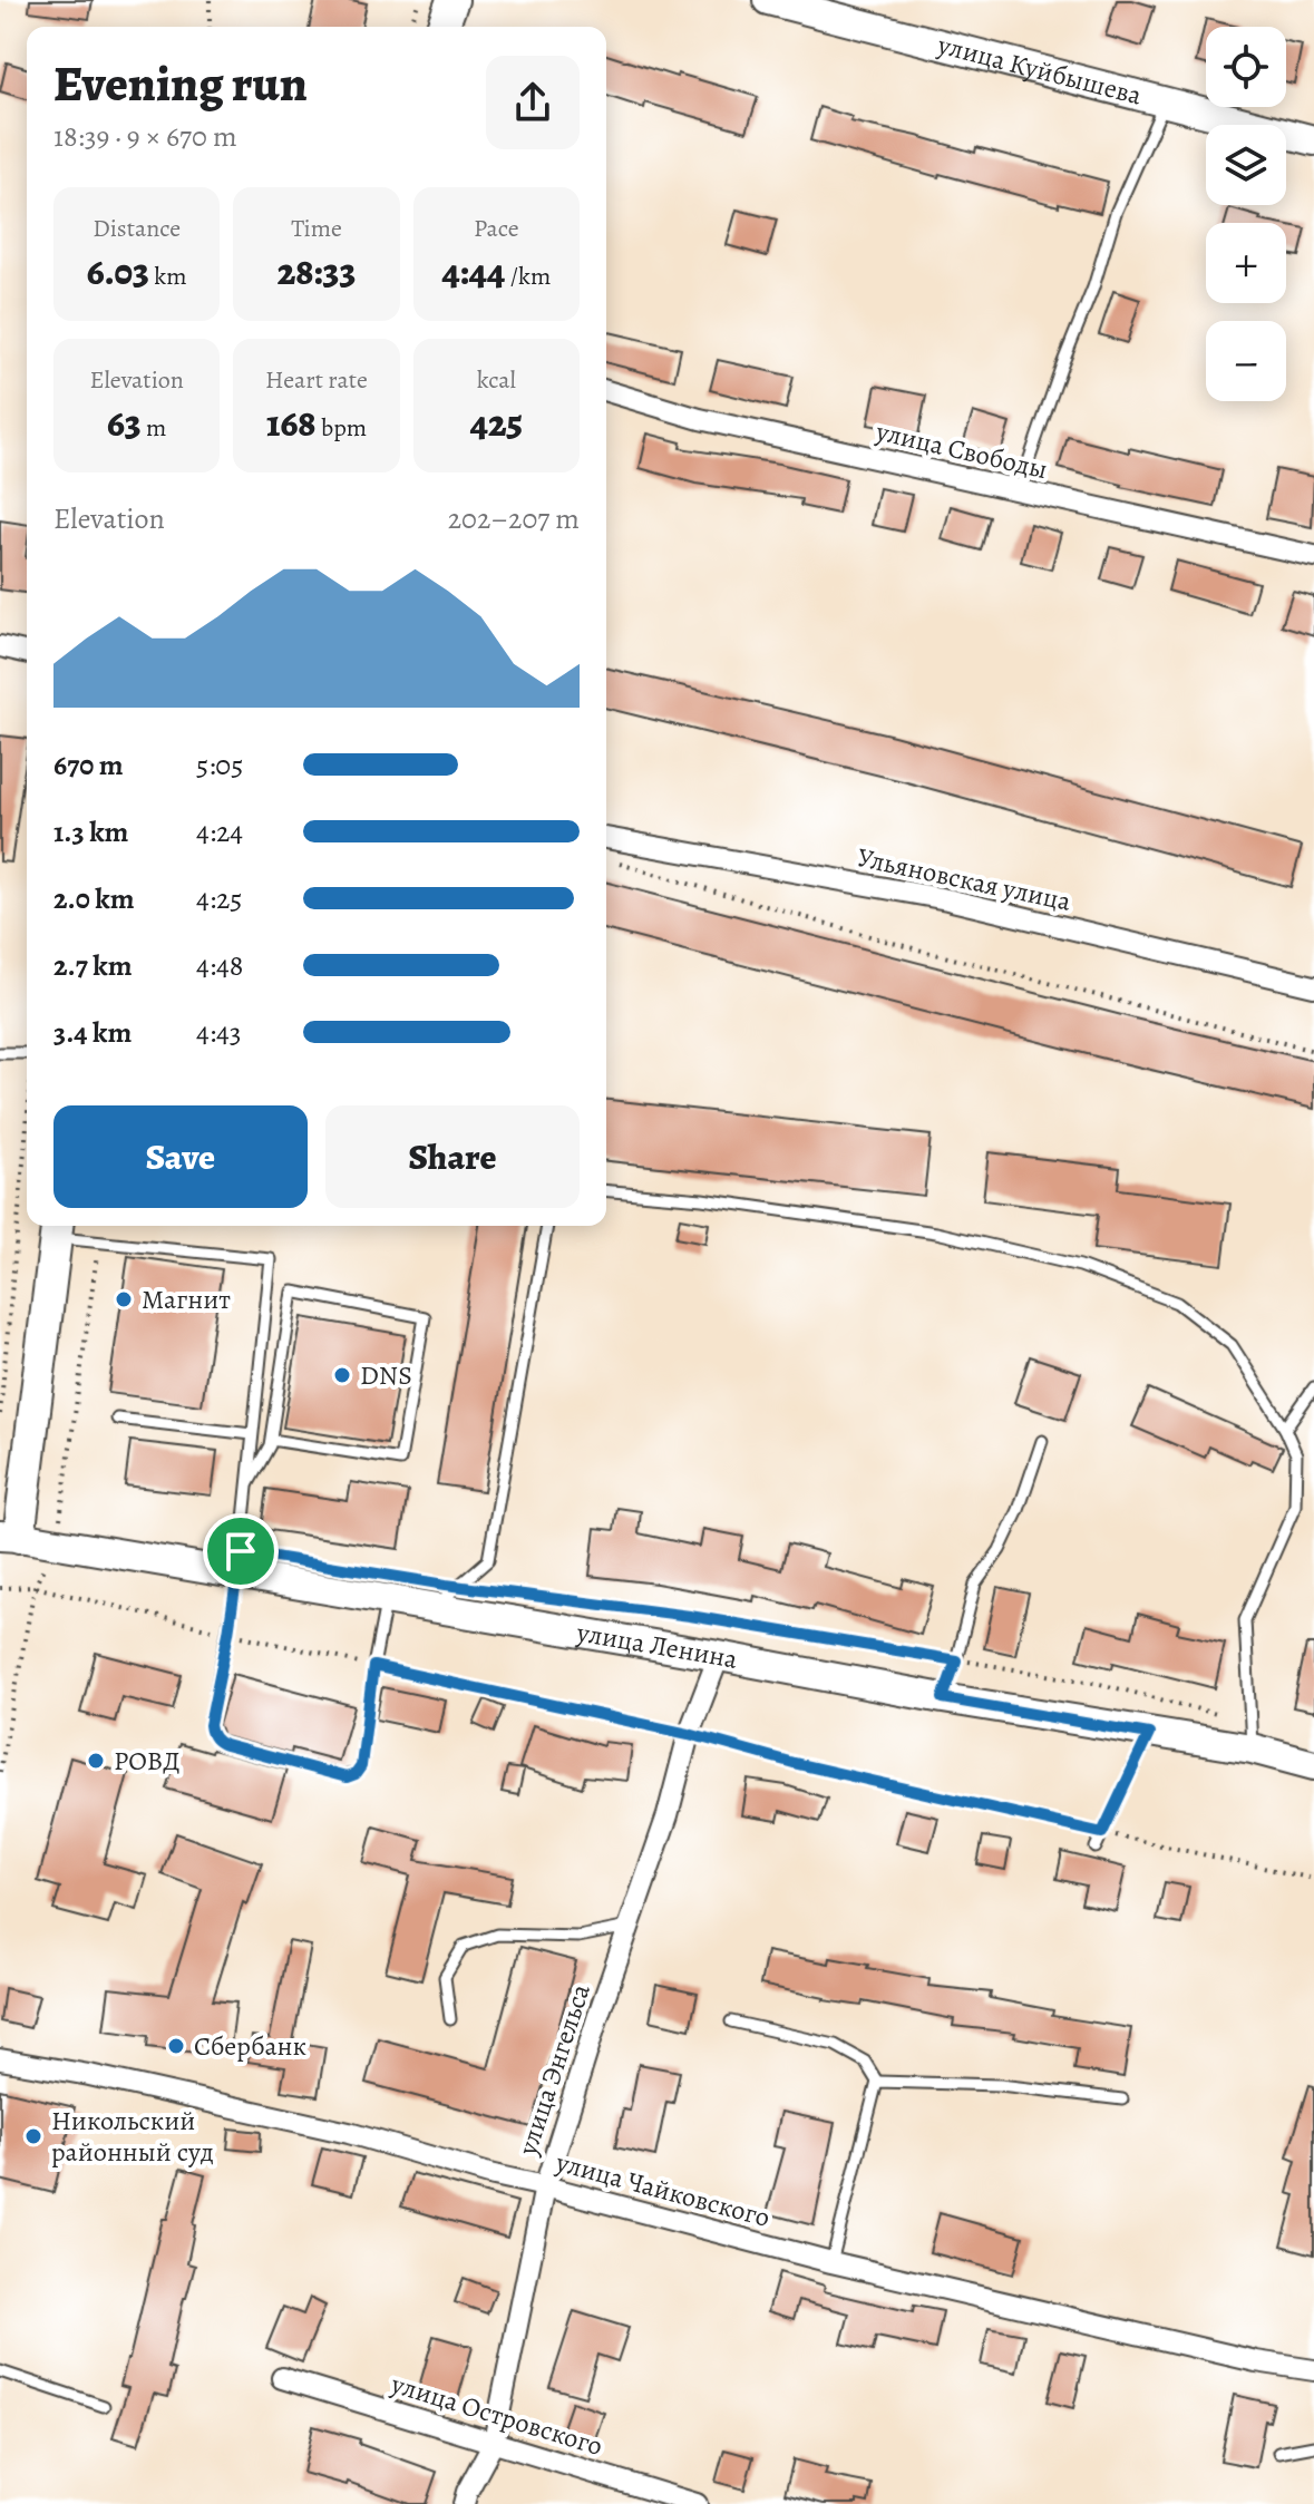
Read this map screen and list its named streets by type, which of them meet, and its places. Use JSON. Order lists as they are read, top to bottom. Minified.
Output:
{"streets":{"main road":["улица Куйбышева","улица Ленина"],"street":["улица Свободы","Ульяновская улица","улица Энгельса","улица Чайковского","улица Островского"]},"crossings":[["улица Ленина","улица Энгельса"],["улица Энгельса","улица Чайковского"],["улица Энгельса","улица Островского"]],"places":["Магнит","DNS","РОВД","Сбербанк","Никольский районный суд"],"page":{"map_buttons":["+","−"],"heading":["Evening run","18:39 · 9 × 670 m"],"stats":[["Distance","6.03 km"],["Time","28:33"],["Pace","4:44 /km"],["Elevation","63 m"],["Heart rate","168 bpm"],["kcal","425"]],"chart":["Elevation","202–207 m"],"list":[{"name":"670 m","note":"5:05"},{"name":"1.3 km","note":"4:24"},{"name":"2.0 km","note":"4:25"},{"name":"2.7 km","note":"4:48"},{"name":"3.4 km","note":"4:43"}],"buttons":["Save","Share"]}}
